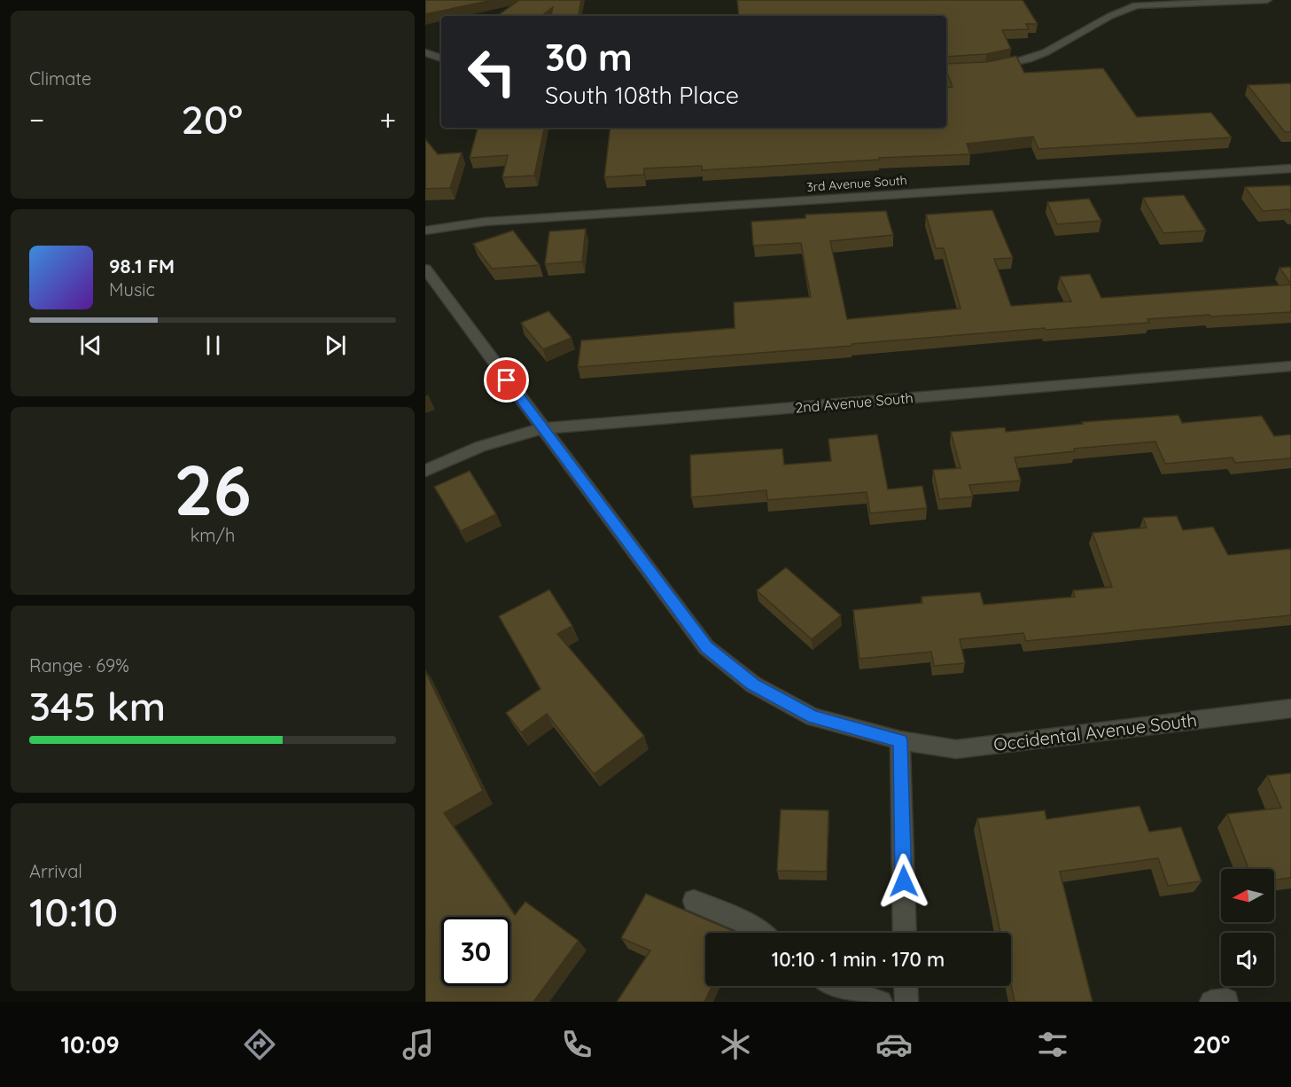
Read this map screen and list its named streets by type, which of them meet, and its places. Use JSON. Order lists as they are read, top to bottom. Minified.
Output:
{"streets":{"street":["3rd Avenue South","2nd Avenue South","Occidental Avenue South"]},"crossings":[["2nd Avenue South","Occidental Avenue South"]],"north":"left","page":{"tile":["Climate",["26","km/h"],["Range · 69%","345 km"],["Arrival","10:10"]],"turn":["30 m","South 108th Place"],"heat":["−","20°","+"],"song":["98.1 FM","Music"],"limit":"30","trip":"10:10 · 1 min · 170 m","tabs":["10:09","20°"]}}
